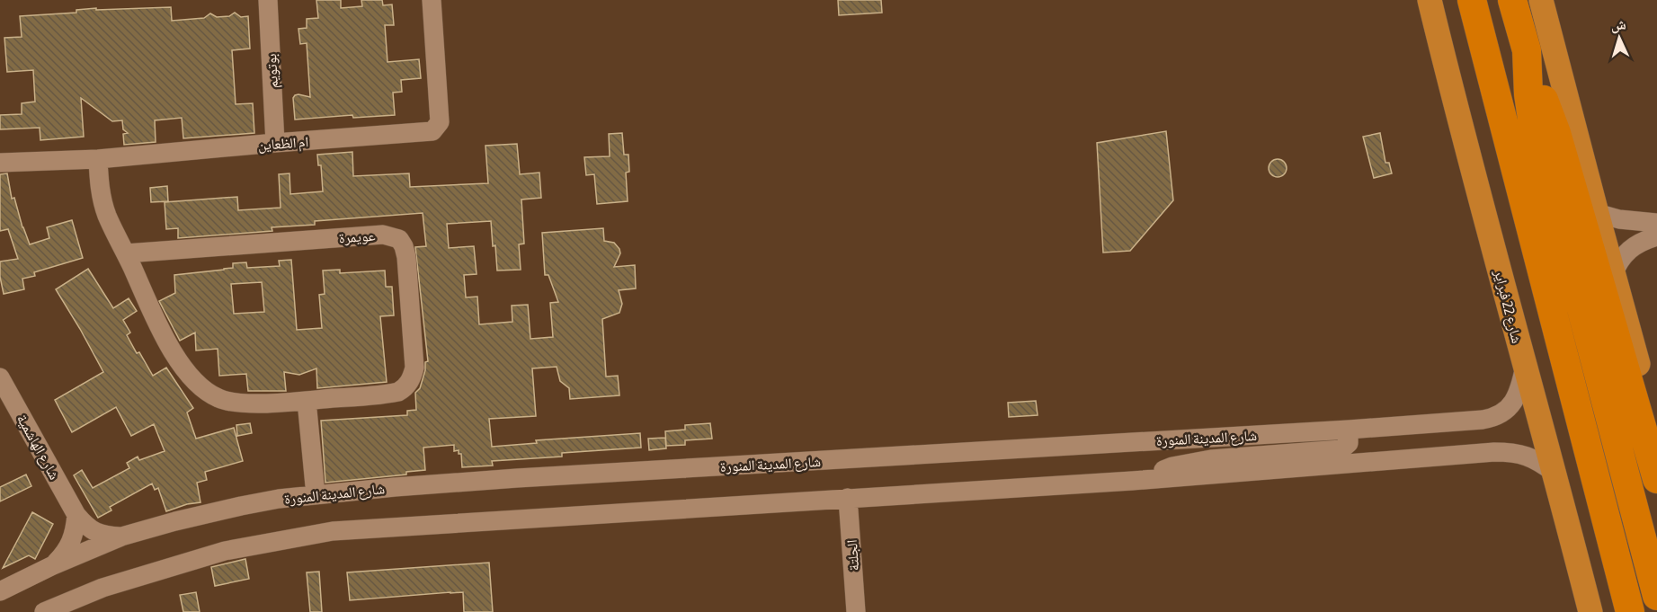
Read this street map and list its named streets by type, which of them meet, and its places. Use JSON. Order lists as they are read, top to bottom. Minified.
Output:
{"streets":{"main road":["شارع 22 فبراير"],"street":["بوتويم","ام الظعاين","عويمرة","شارع المدينة المنورة","شارع الهاشمية","الجلتة"]},"crossings":[["بوتويم","ام الظعاين"],["ام الظعاين","عويمرة"],["شارع 22 فبراير","شارع المدينة المنورة"],["شارع المدينة المنورة","شارع الهاشمية"]],"north":"top"}
